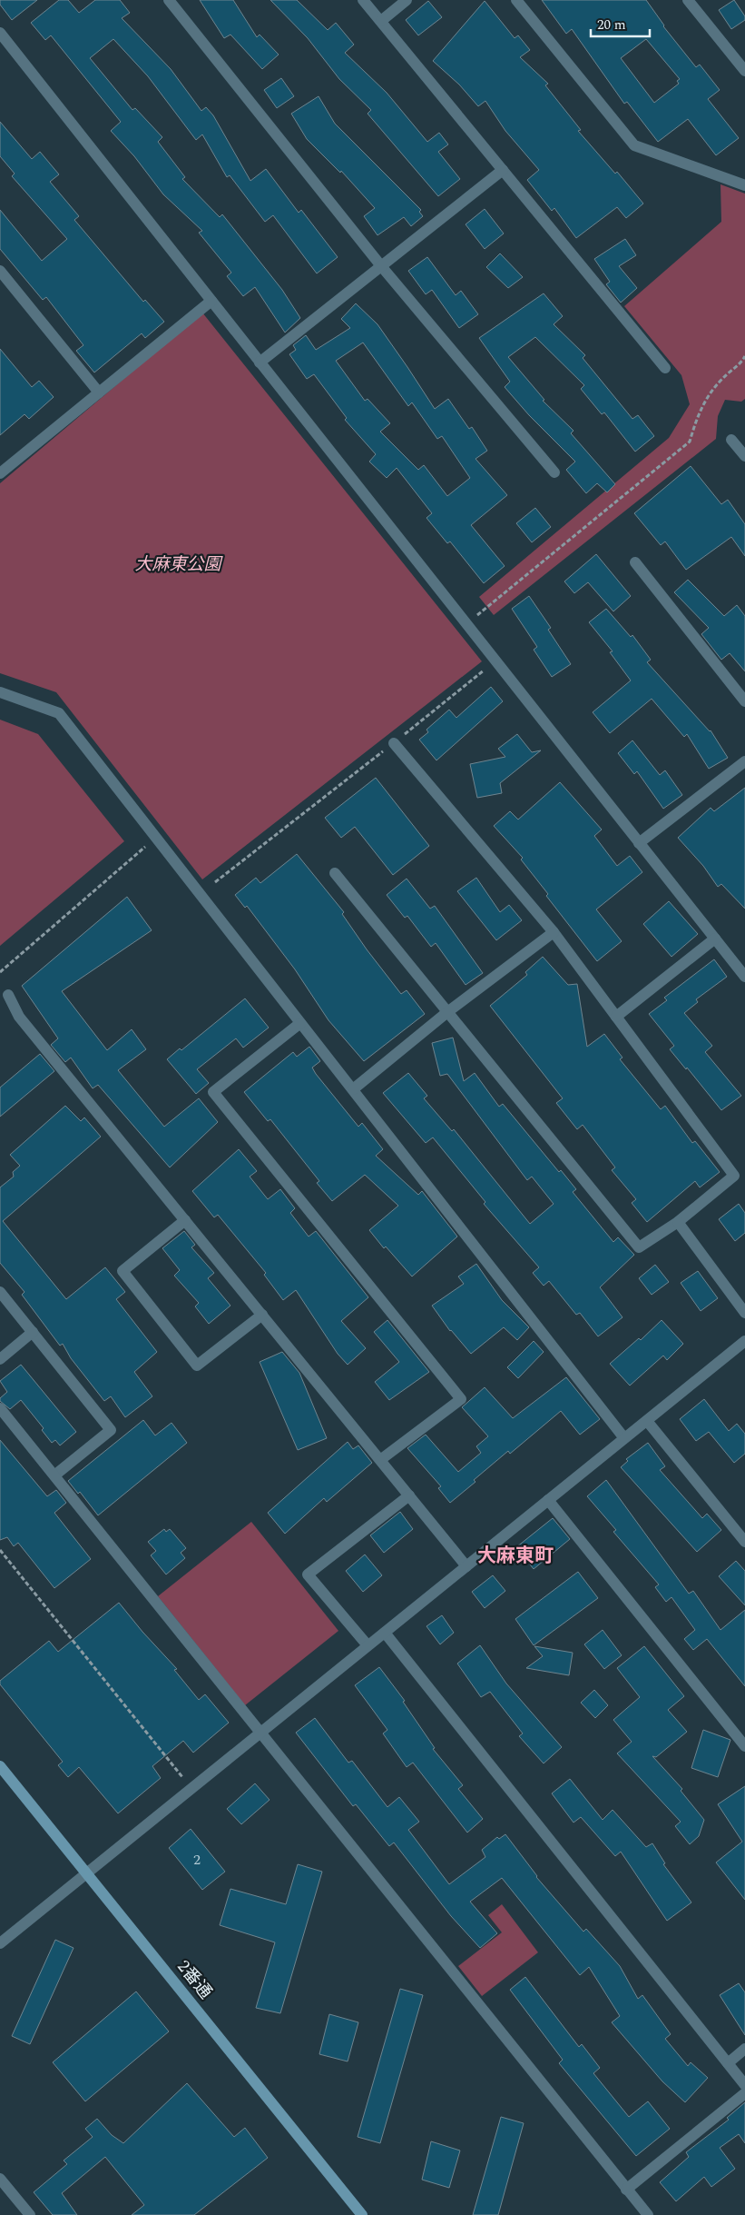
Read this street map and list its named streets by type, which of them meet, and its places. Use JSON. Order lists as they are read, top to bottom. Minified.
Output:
{"streets":{"main road":["2番通"]},"districts":["大麻東町"],"parks":["大麻東公園"],"house_numbers":["2"],"scale_bar":"20 m"}
